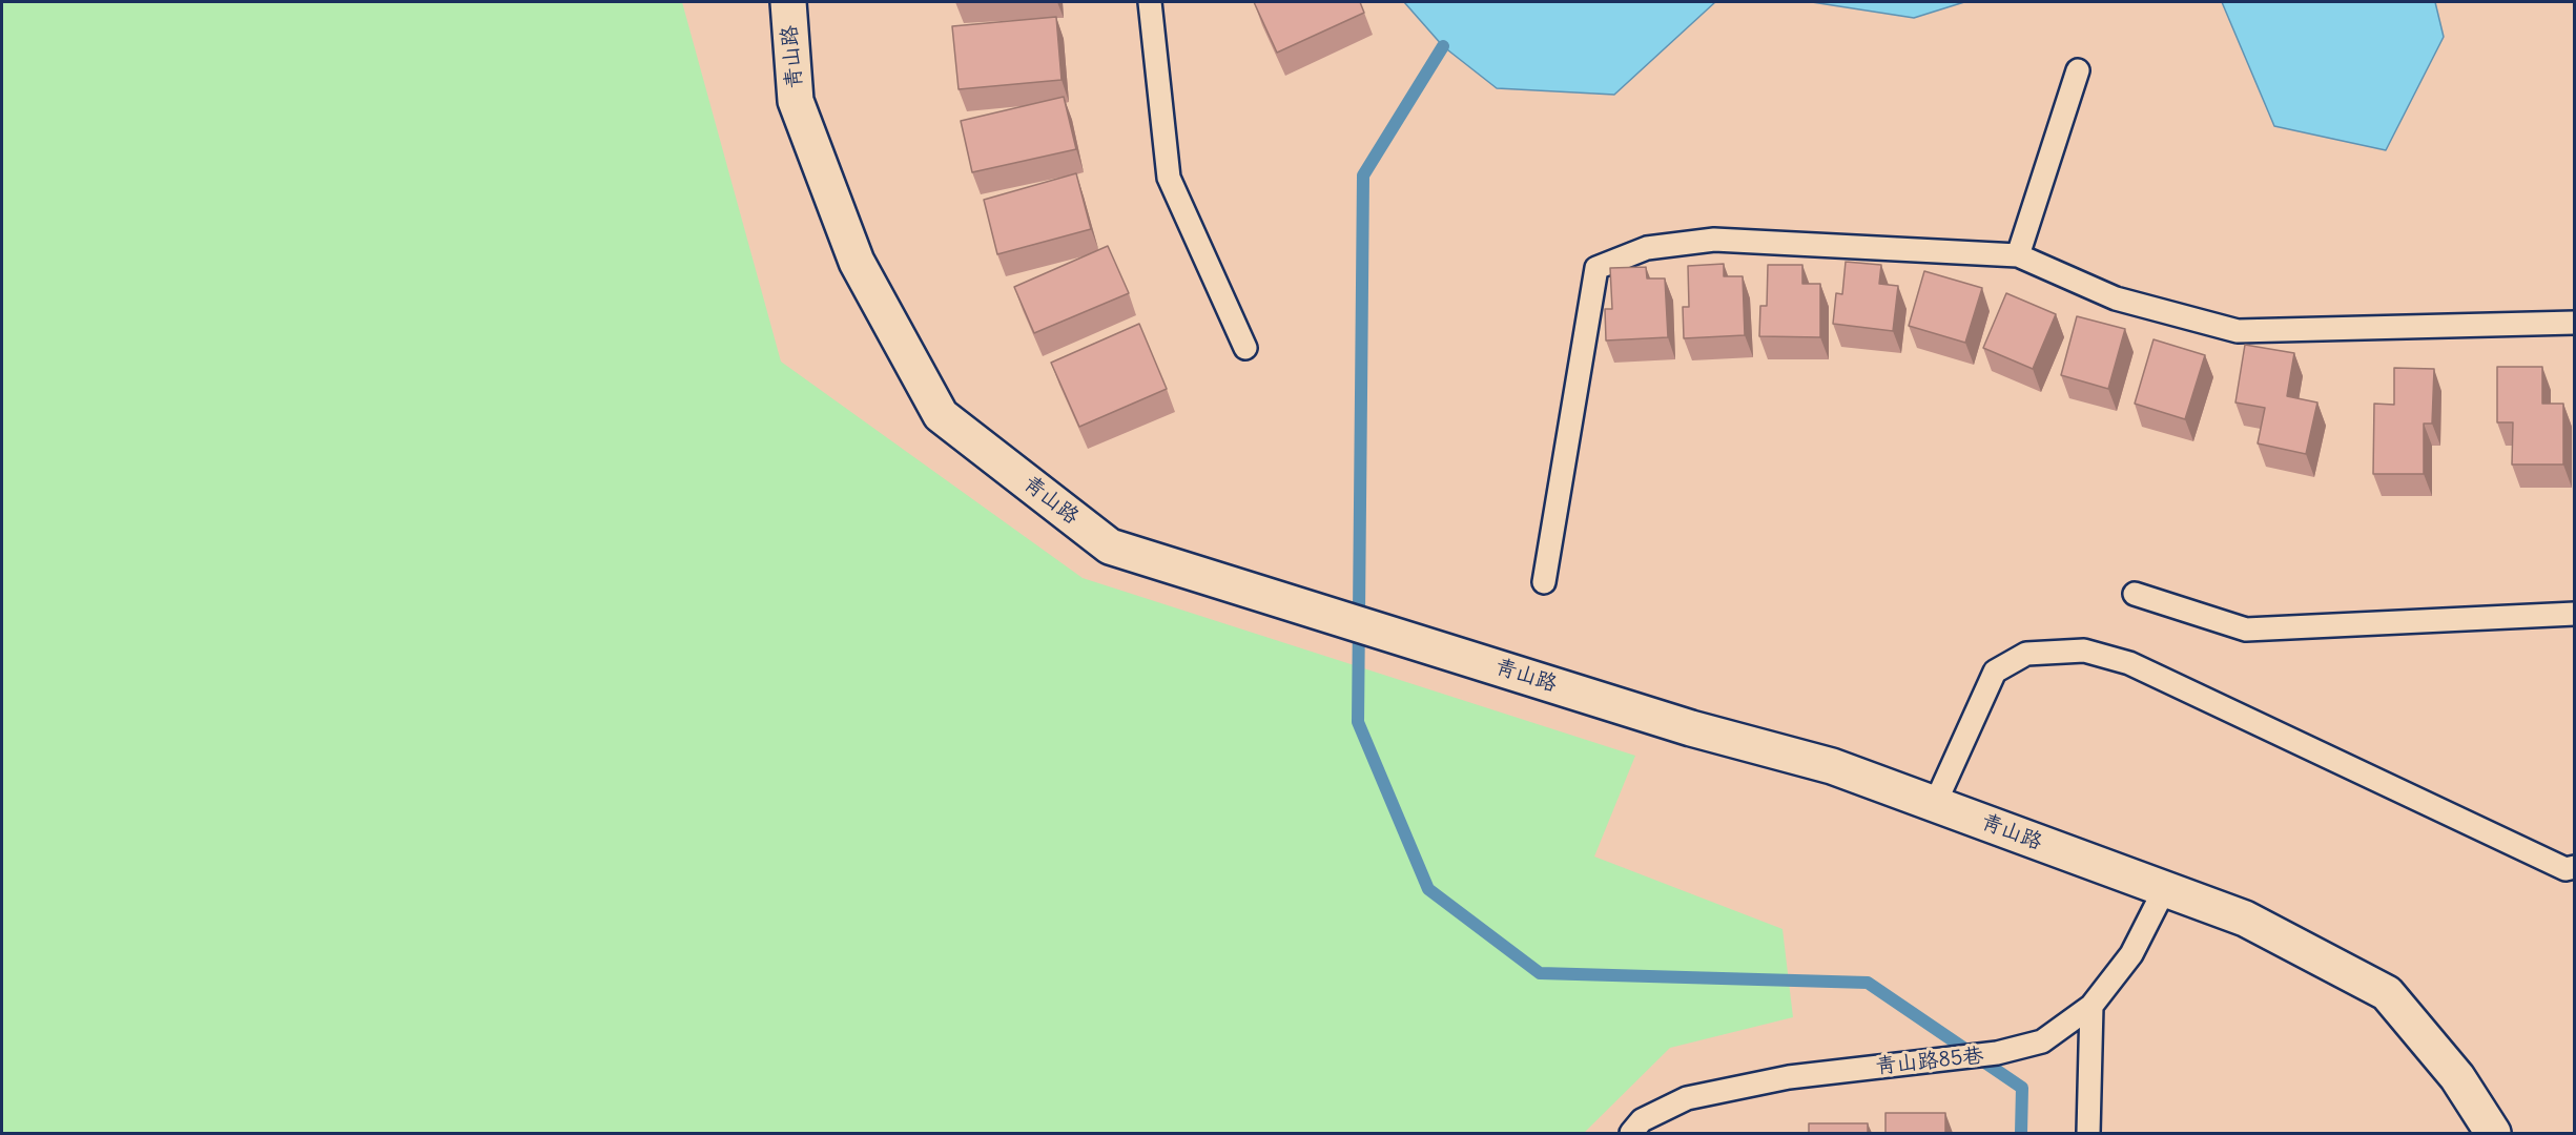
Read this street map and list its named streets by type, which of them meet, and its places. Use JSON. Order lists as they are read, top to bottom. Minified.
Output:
{"streets":{"street":["青山路"],"lane":["青山路85巷"]},"crossings":[["青山路","青山路85巷"]]}
